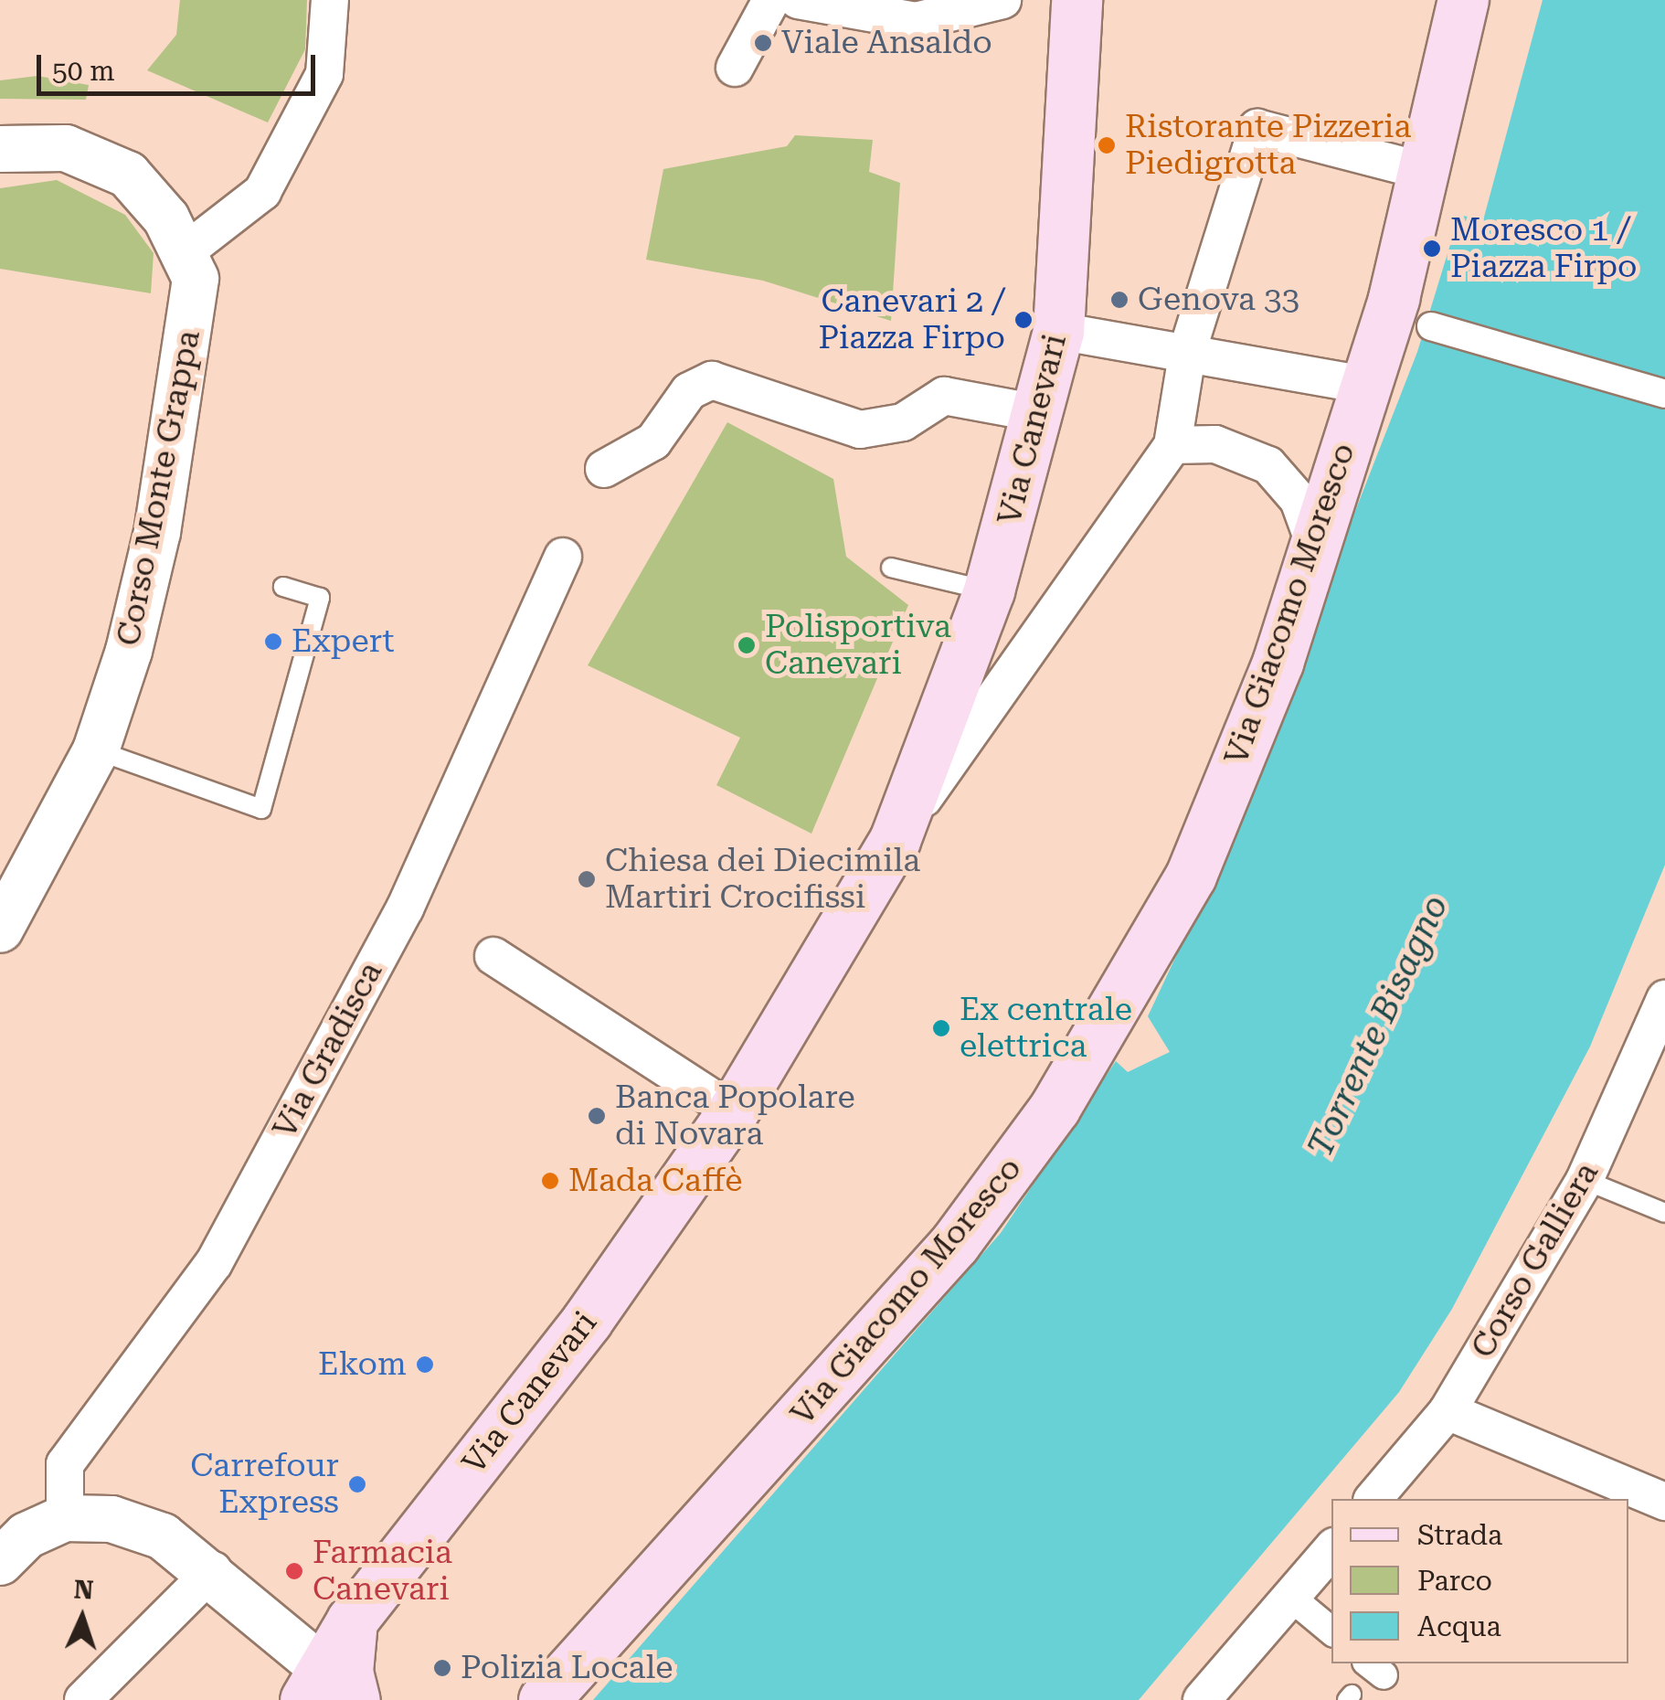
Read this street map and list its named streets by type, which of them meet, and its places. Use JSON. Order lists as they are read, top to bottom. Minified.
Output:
{"streets":{"main road":["Via Canevari","Via Giacomo Moresco"],"street":["Corso Monte Grappa","Via Gradisca","Corso Galliera"]},"water":["Torrente Bisagno"],"places":["Viale Ansaldo","Ristorante Pizzeria Piedigrotta","Moresco 1 / Piazza Firpo","Genova 33","Canevari 2 / Piazza Firpo","Expert","Polisportiva Canevari","Chiesa dei Diecimila Martiri Crocifissi","Ex centrale elettrica","Banca Popolare di Novara","Mada Caffè","Ekom","Carrefour Express","Farmacia Canevari","Polizia Locale"],"legend":["Strada","Parco","Acqua"],"scale_bar":"50 m","north":"top"}
